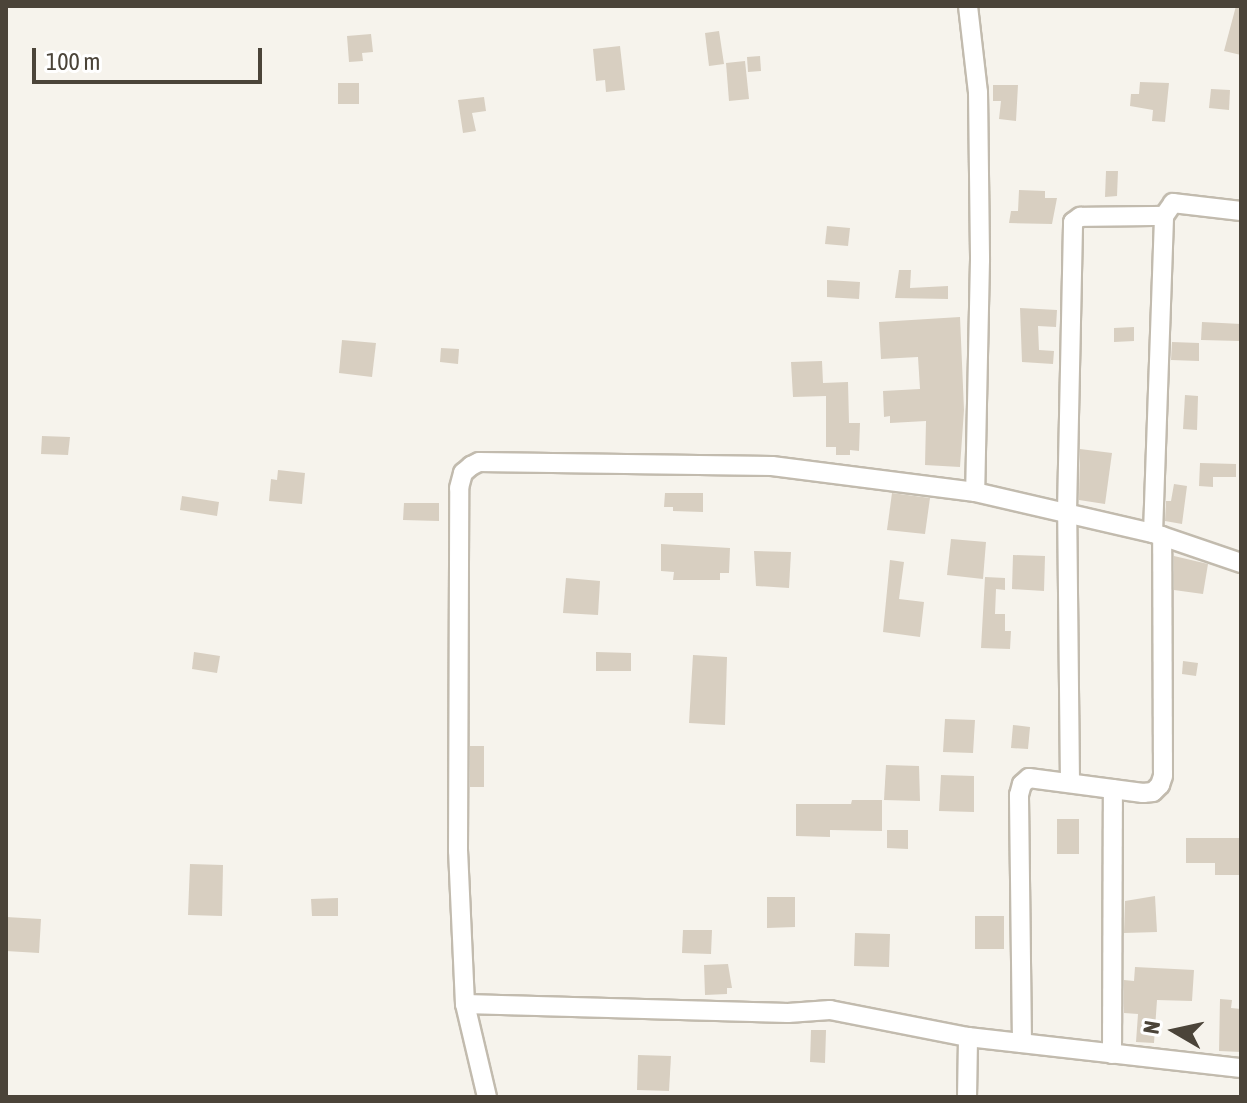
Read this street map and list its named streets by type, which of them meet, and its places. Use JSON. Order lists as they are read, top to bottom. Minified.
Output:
{"scale_bar":"100 m","north":"left"}
